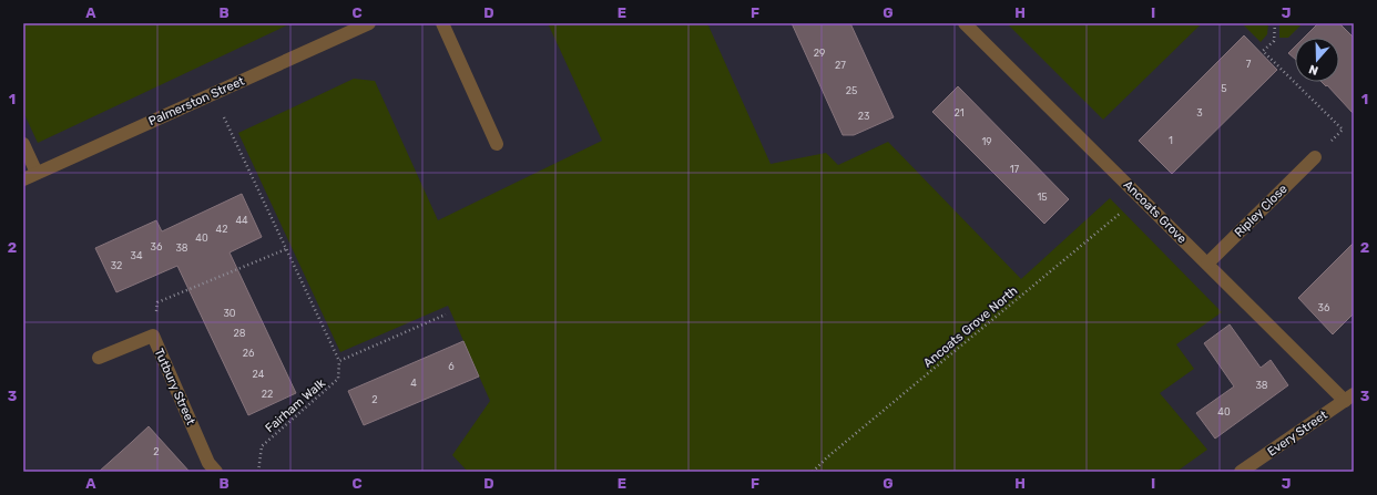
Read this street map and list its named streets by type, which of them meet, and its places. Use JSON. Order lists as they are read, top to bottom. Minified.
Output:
{"streets":{"street":["Palmerston Street","Ripley Close","Ancoats Grove","Tutbury Street","Every Street"],"path":["Ancoats Grove North","Fairham Walk"]},"crossings":[["Ripley Close","Ancoats Grove"],["Ancoats Grove","Ancoats Grove North"],["Ancoats Grove","Every Street"]],"house_numbers":["29","7","27","5","25","21","3","23","1","19","17","15","44","42","40","36","38","34","32","36","30","28","26","6","24","4","38","22","2","40","2"],"north":"bottom","grid":{"columns":["A","B","C","D","E","F","G","H","I","J"],"rows":["1","2","3"]}}
